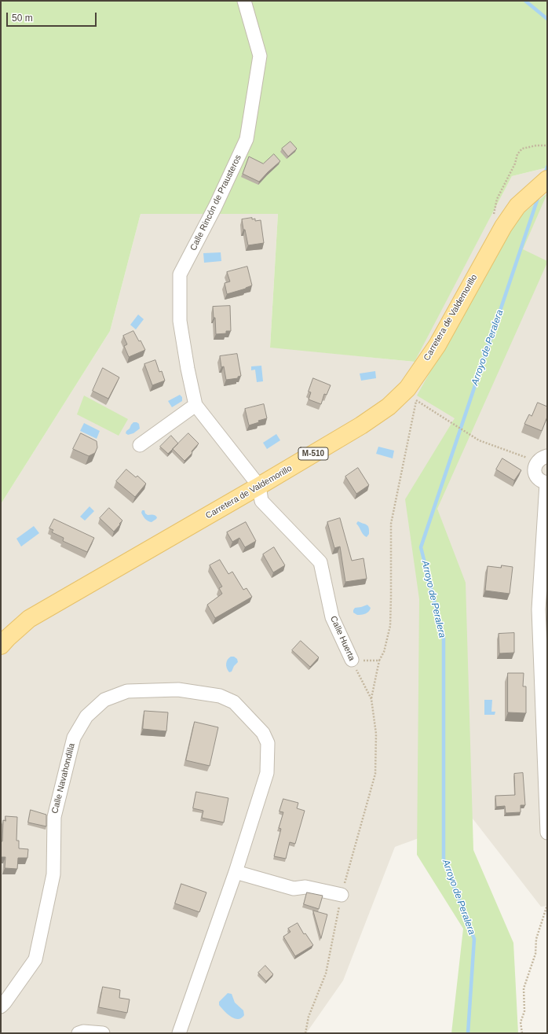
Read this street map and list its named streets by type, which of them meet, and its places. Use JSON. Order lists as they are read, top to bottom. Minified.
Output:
{"streets":{"main road":["Carretera de Valdemorillo","M-510"],"street":["Calle Rincón de Prausteros","Calle Huerta","Calle Navahondilla"]},"crossings":[["Calle Rincón de Prausteros","Carretera de Valdemorillo"],["Calle Rincón de Prausteros","Calle Huerta"],["Carretera de Valdemorillo","Calle Huerta"]],"water":["Arroyo de Peralera"],"scale_bar":"50 m"}
